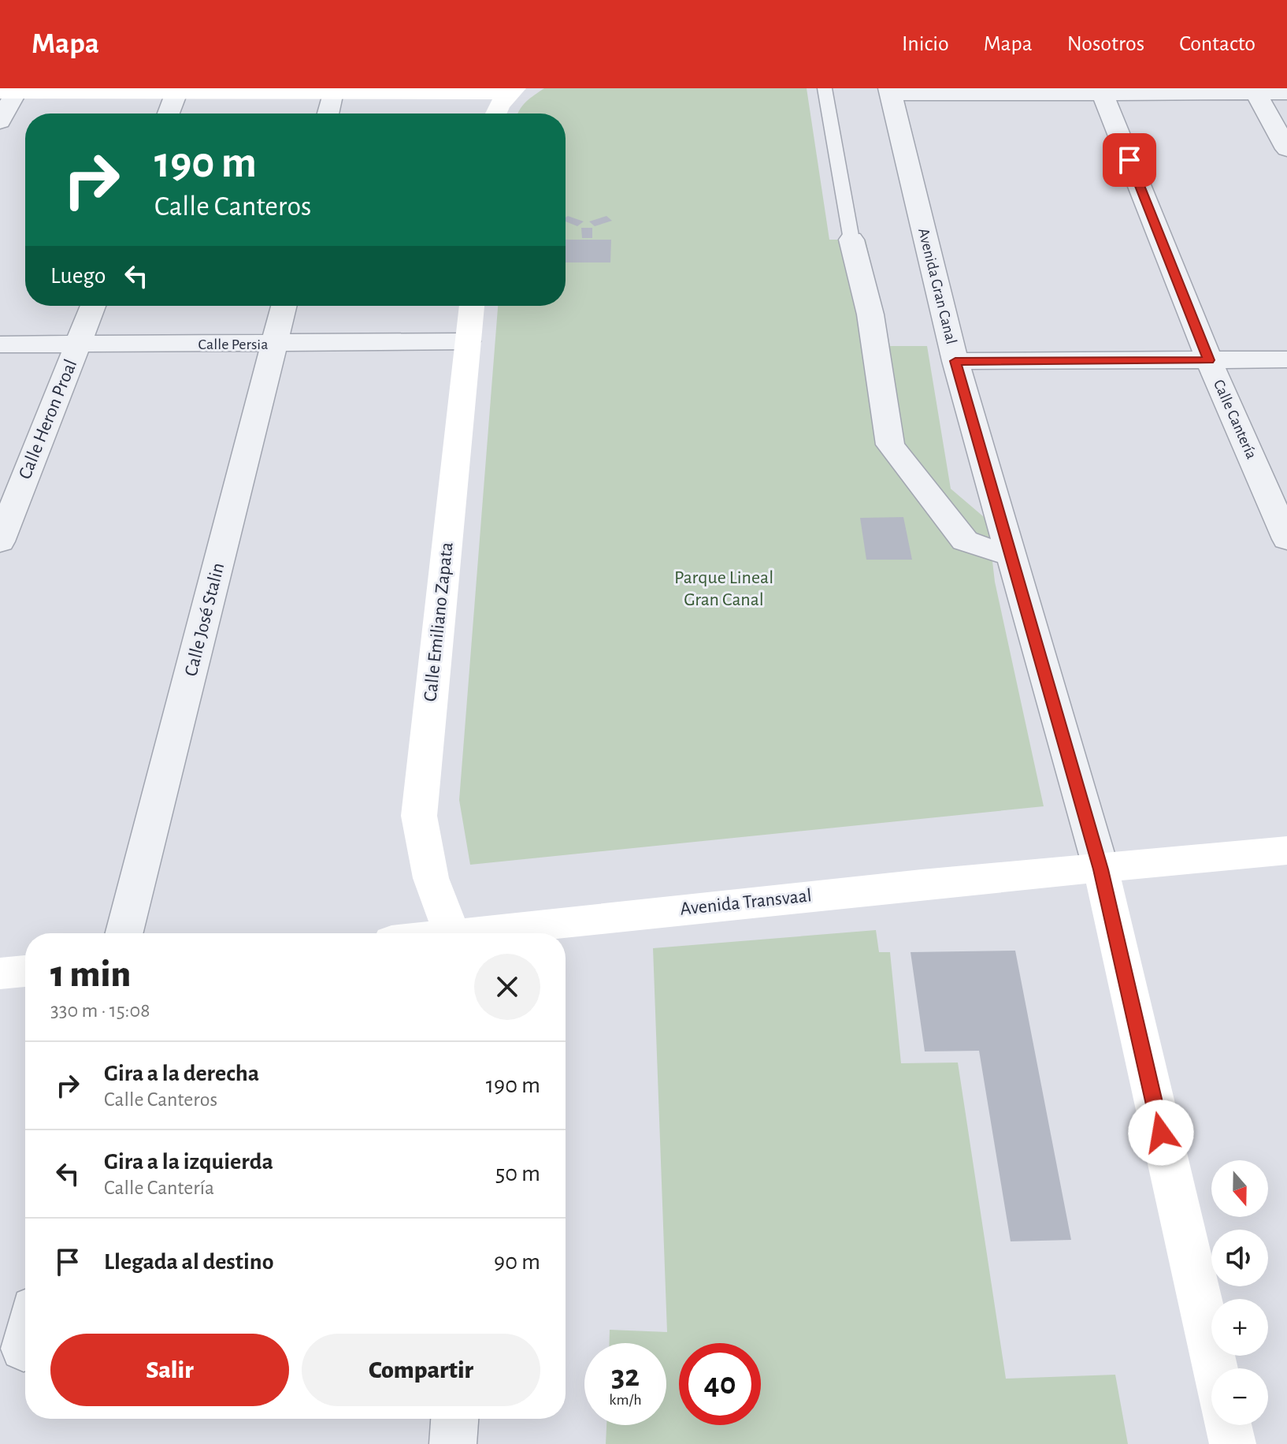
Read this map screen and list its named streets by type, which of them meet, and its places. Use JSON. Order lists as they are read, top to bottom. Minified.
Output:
{"streets":{"street":["Avenida Gran Canal","Calle Persia","Calle Heron Proal","Calle Cantería","Calle José Stalin","Calle Emiliano Zapata","Avenida Transvaal"]},"crossings":[["Avenida Gran Canal","Avenida Transvaal"],["Calle Persia","Calle Heron Proal"],["Calle Persia","Calle José Stalin"],["Calle Persia","Calle Emiliano Zapata"]],"parks":["Parque Lineal Gran Canal"],"north":"bottom","page":{"header":"Mapa","nav":["Inicio","Mapa","Nosotros","Contacto"],"turn":["190 m","Calle Canteros"],"then":"Luego","heading":["1 min","330 m · 15:08"],"list":[{"name":"Gira a la derecha","note":"Calle Canteros","value":"190 m"},{"name":"Gira a la izquierda","note":"Calle Cantería","value":"50 m"},{"name":"Llegada al destino","value":"90 m"}],"map_buttons":["+","−"],"buttons":["Salir","Compartir"],"speed":"32 km/h","limit":"40"}}
